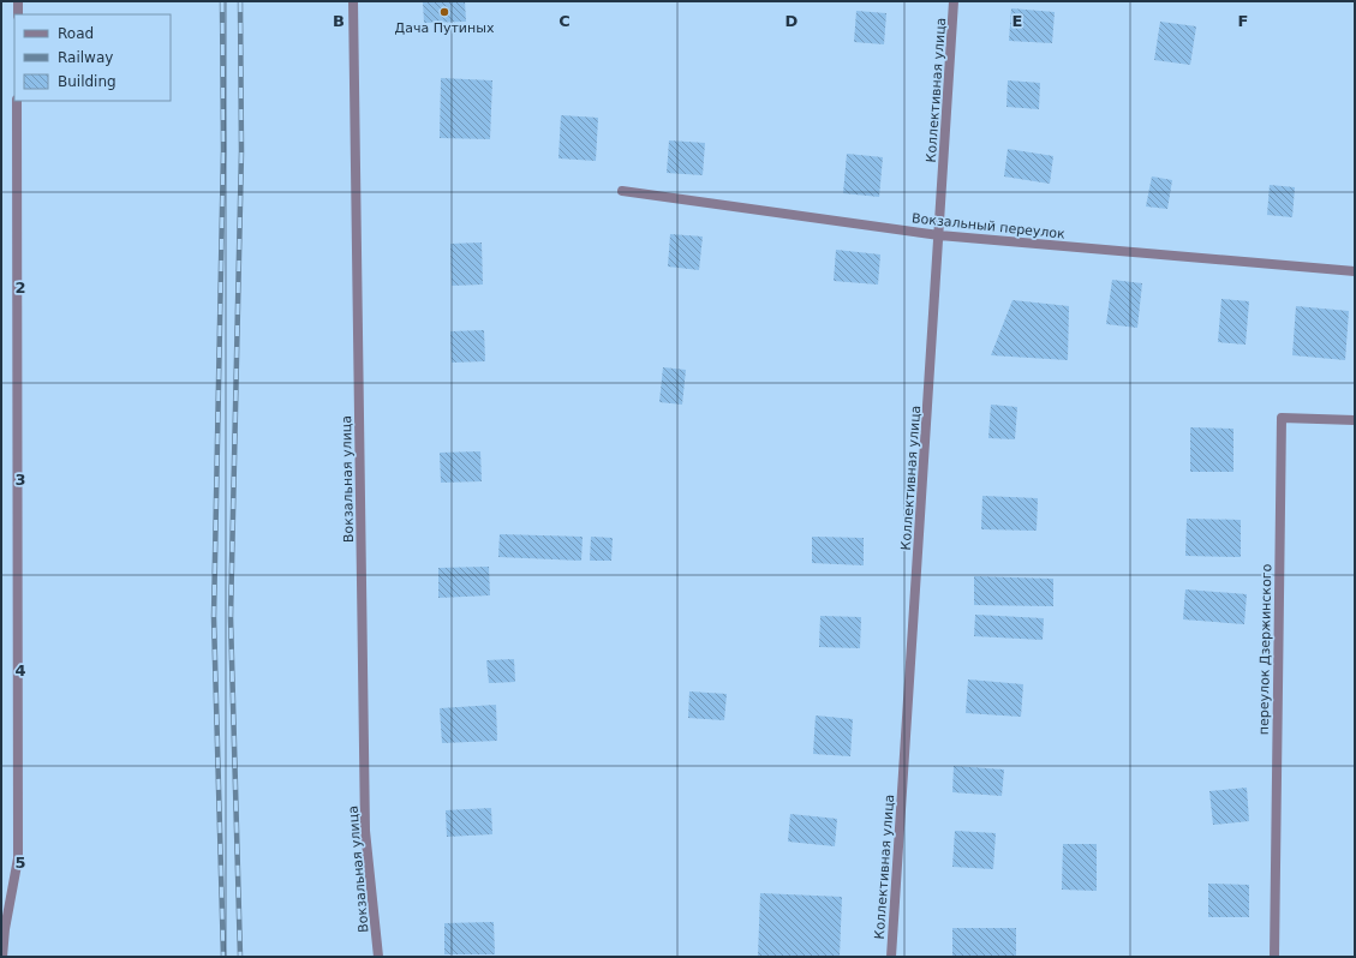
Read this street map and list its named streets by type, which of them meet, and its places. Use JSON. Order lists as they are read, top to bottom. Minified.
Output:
{"streets":{"street":["Коллективная улица","Вокзальный переулок","Вокзальная улица","переулок Дзержинского"]},"crossings":[["Коллективная улица","Вокзальный переулок"]],"places":["Дача Путиных"],"legend":["Road","Railway","Building"],"grid":{"columns":["B","C","D","E","F"],"rows":["2","3","4","5"]}}
